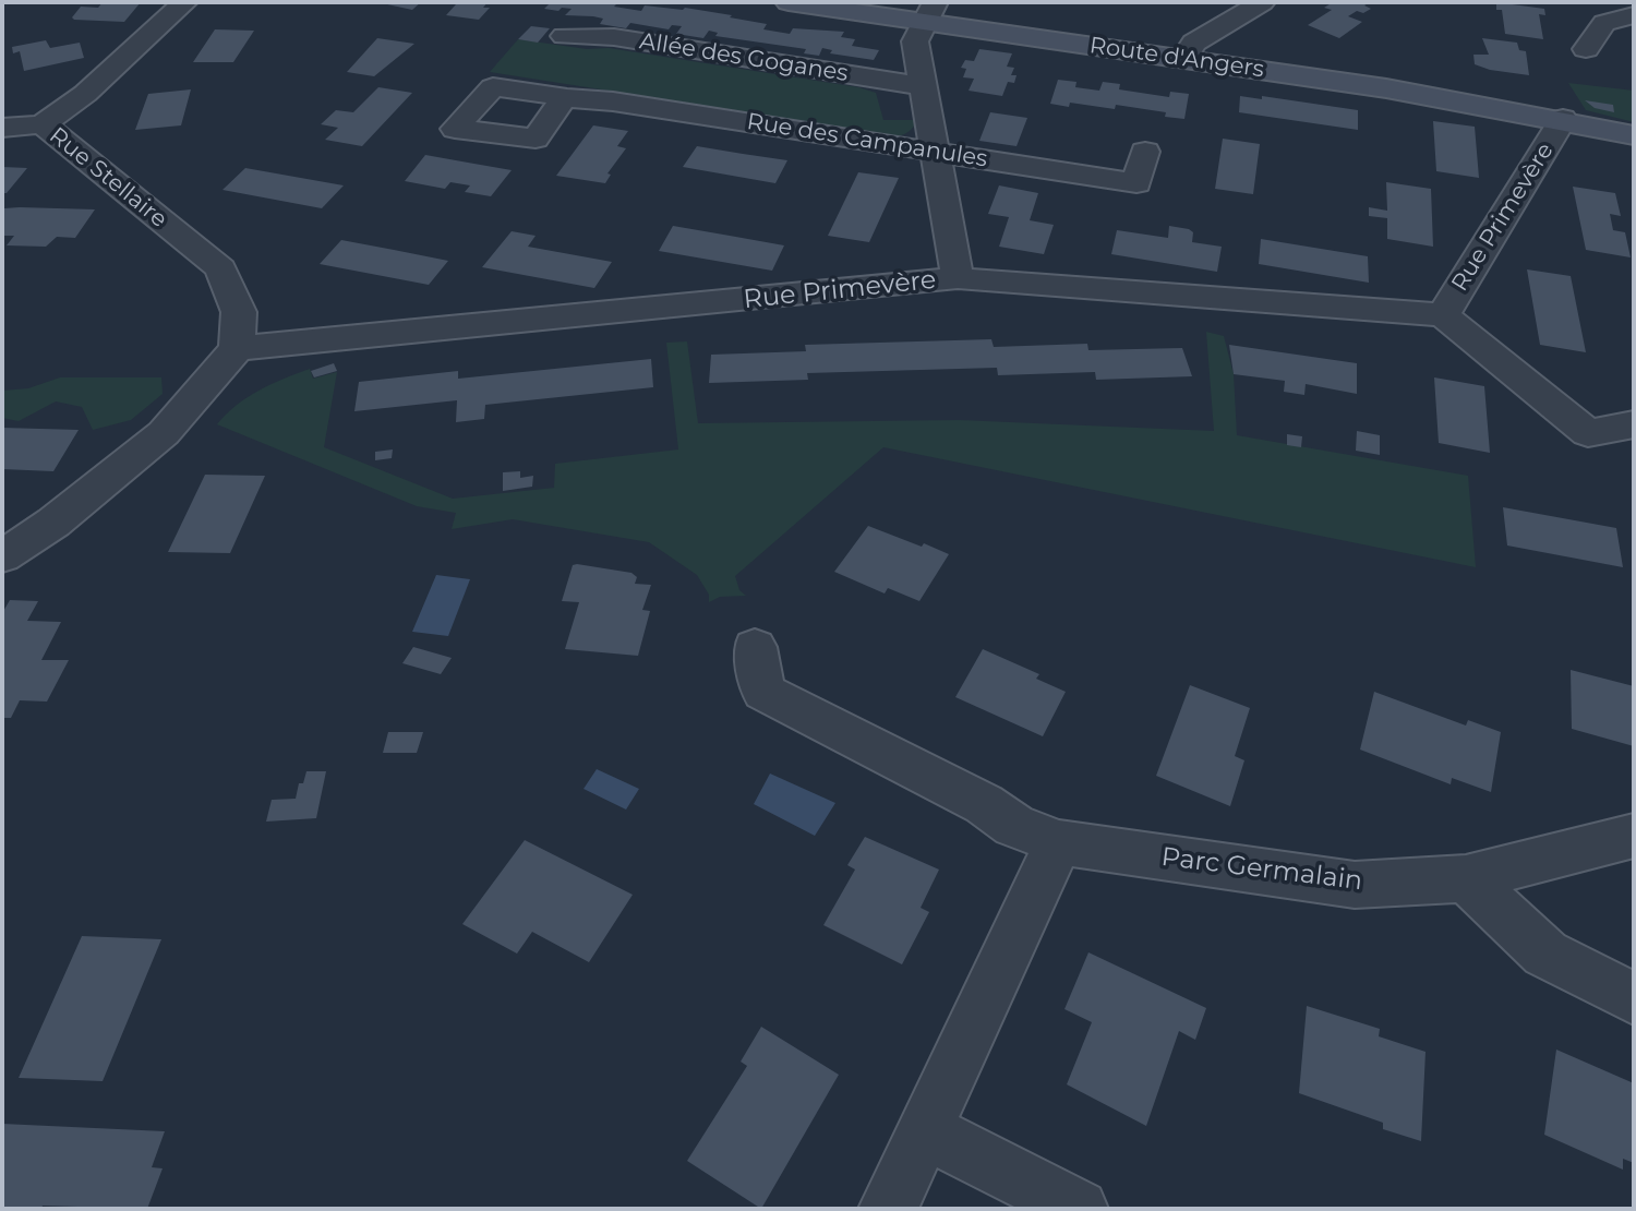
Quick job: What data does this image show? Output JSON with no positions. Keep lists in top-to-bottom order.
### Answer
{
  "streets": {
    "street": [
      "Allée des Goganes",
      "Route d'Angers",
      "Rue des Campanules",
      "Rue Stellaire",
      "Rue Primevère",
      "Parc Germalain"
    ]
  },
  "crossings": [
    ["Route d'Angers", "Rue Primevère"],
    ["Rue Stellaire", "Rue Primevère"]
  ]
}
